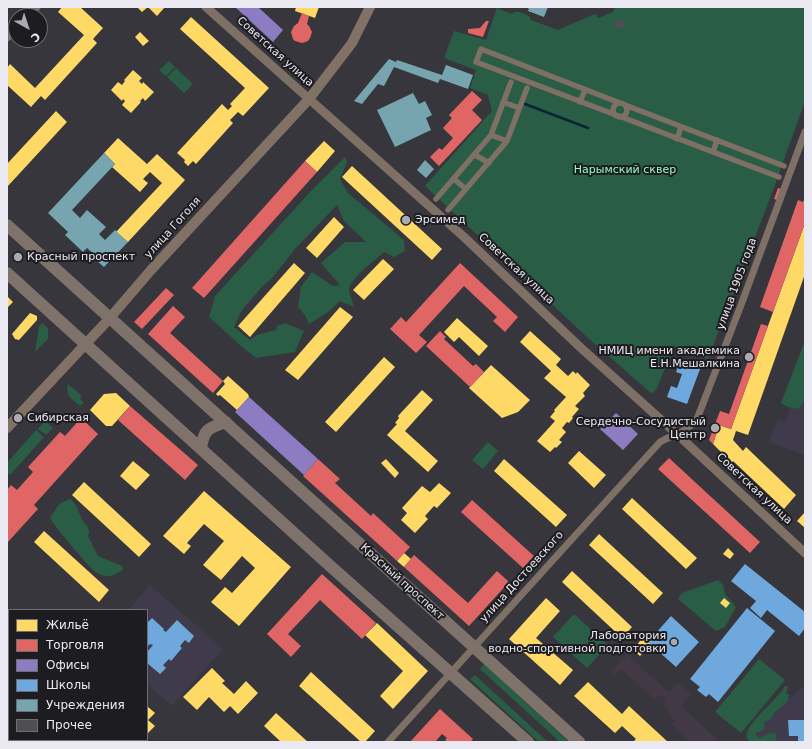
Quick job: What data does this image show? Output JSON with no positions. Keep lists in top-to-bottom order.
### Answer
{
  "streets": {
    "main road": ["улица Гоголя", "Красный проспект"],
    "street": ["Советская улица", "улица 1905 года", "улица Достоевского"]
  },
  "crossings": [
    ["Советская улица", "улица Гоголя"],
    ["Советская улица", "улица 1905 года"],
    ["Советская улица", "улица Достоевского"],
    ["улица Гоголя", "Красный проспект"],
    ["улица 1905 года", "улица Достоевского"],
    ["улица Достоевского", "Красный проспект"]
  ],
  "parks": ["Нарымский сквер"],
  "places": [
    "Эрсимед",
    "Красный проспект",
    "НМИЦ имени академика Е.Н.Мешалкина",
    "Сибирская",
    "Сердечно-Сосудистый Центр",
    "Лаборатория водно-спортивной подготовки"
  ],
  "legend": [
    "Жильё",
    "Торговля",
    "Офисы",
    "Школы",
    "Учреждения",
    "Прочее"
  ],
  "north": "bottom right"
}
